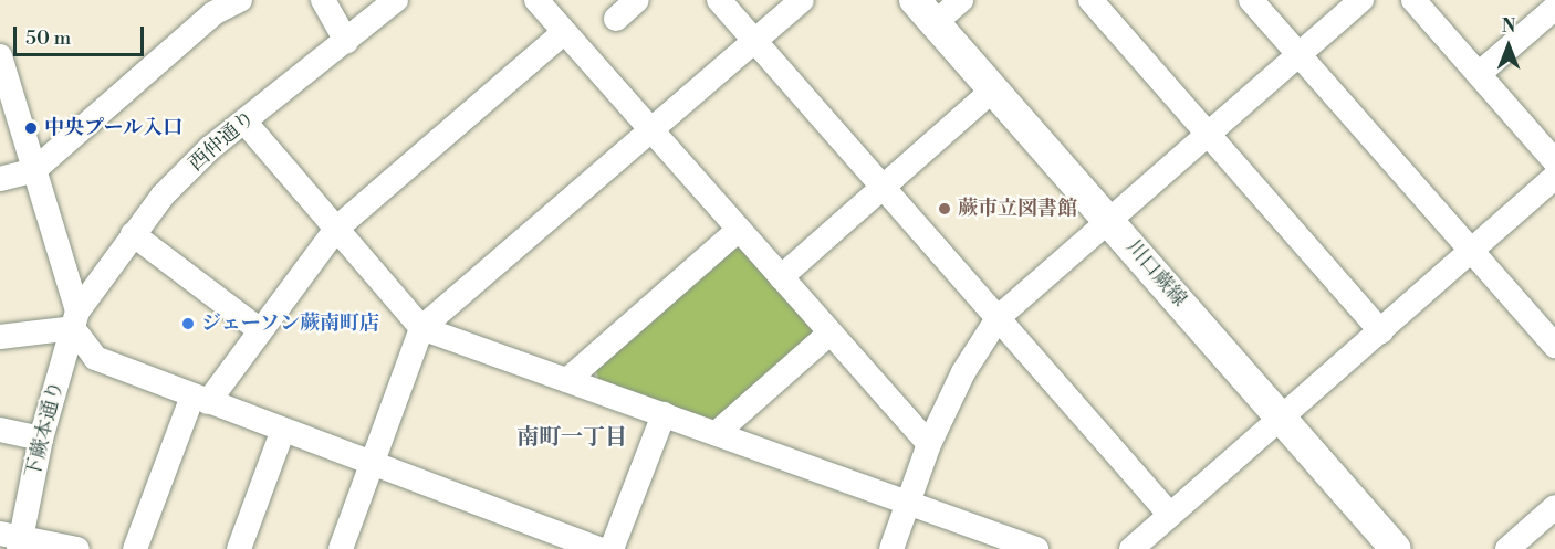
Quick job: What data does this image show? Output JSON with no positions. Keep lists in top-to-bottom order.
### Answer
{
  "streets": {
    "main road": ["川口蕨線"],
    "street": ["西仲通り", "下蕨本通り"]
  },
  "crossings": [
    ["西仲通り", "下蕨本通り"]
  ],
  "districts": ["南町一丁目"],
  "places": ["中央プール入口", "蕨市立図書館", "ジェーソン蕨南町店"],
  "scale_bar": "50 m",
  "north": "top"
}
